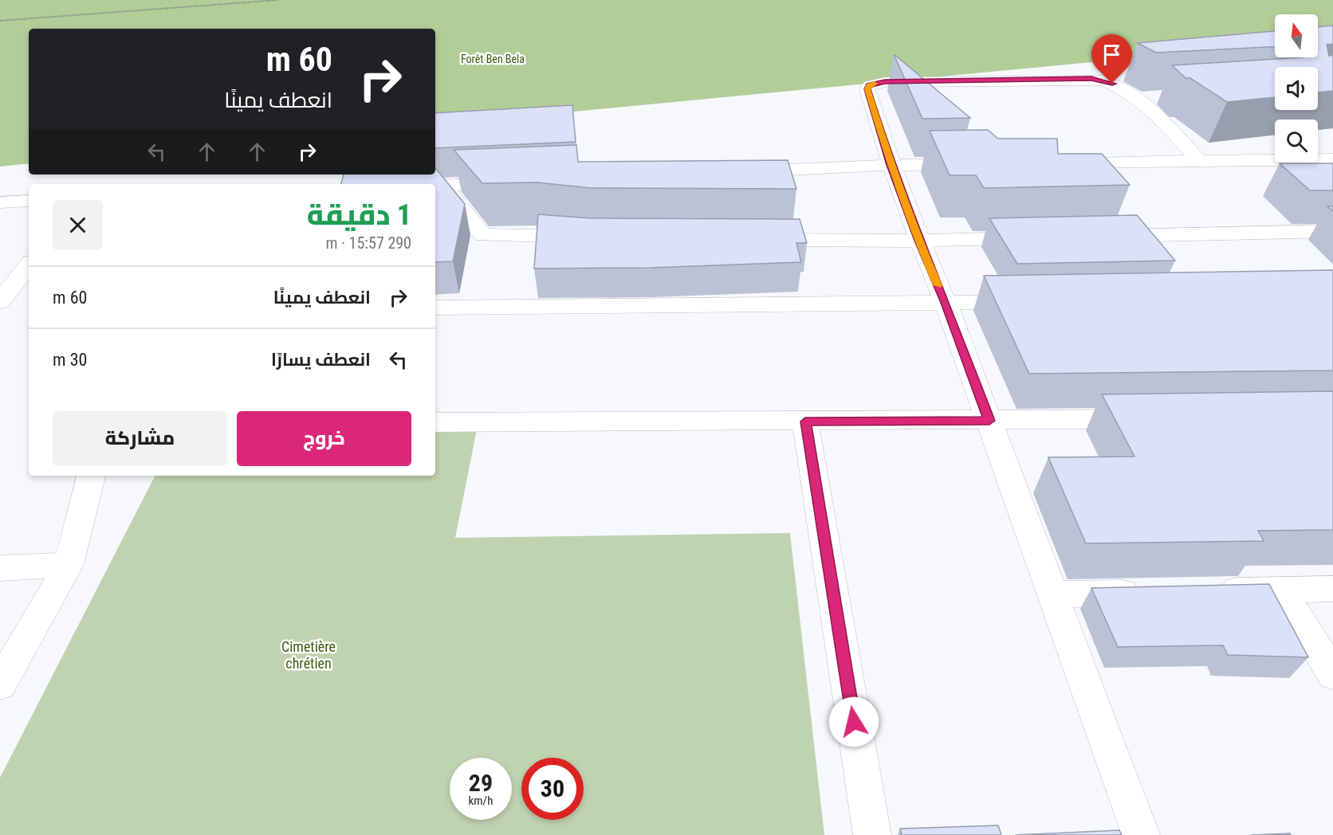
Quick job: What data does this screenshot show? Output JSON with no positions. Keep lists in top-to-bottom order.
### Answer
{
  "parks": ["Forêt Ben Bela", "Cimetière chrétien"],
  "north": "top",
  "page": {
    "turn": ["60 m", "انعطف يمينًا"],
    "heading": ["1 دقيقة", "290 m · 15:57"],
    "list": [
      {
        "name": "انعطف يمينًا",
        "value": "60 m"
      },
      {
        "name": "انعطف يسارًا",
        "value": "30 m"
      }
    ],
    "buttons": ["خروج", "مشاركة"],
    "speed": "29 km/h",
    "limit": "30"
  }
}
